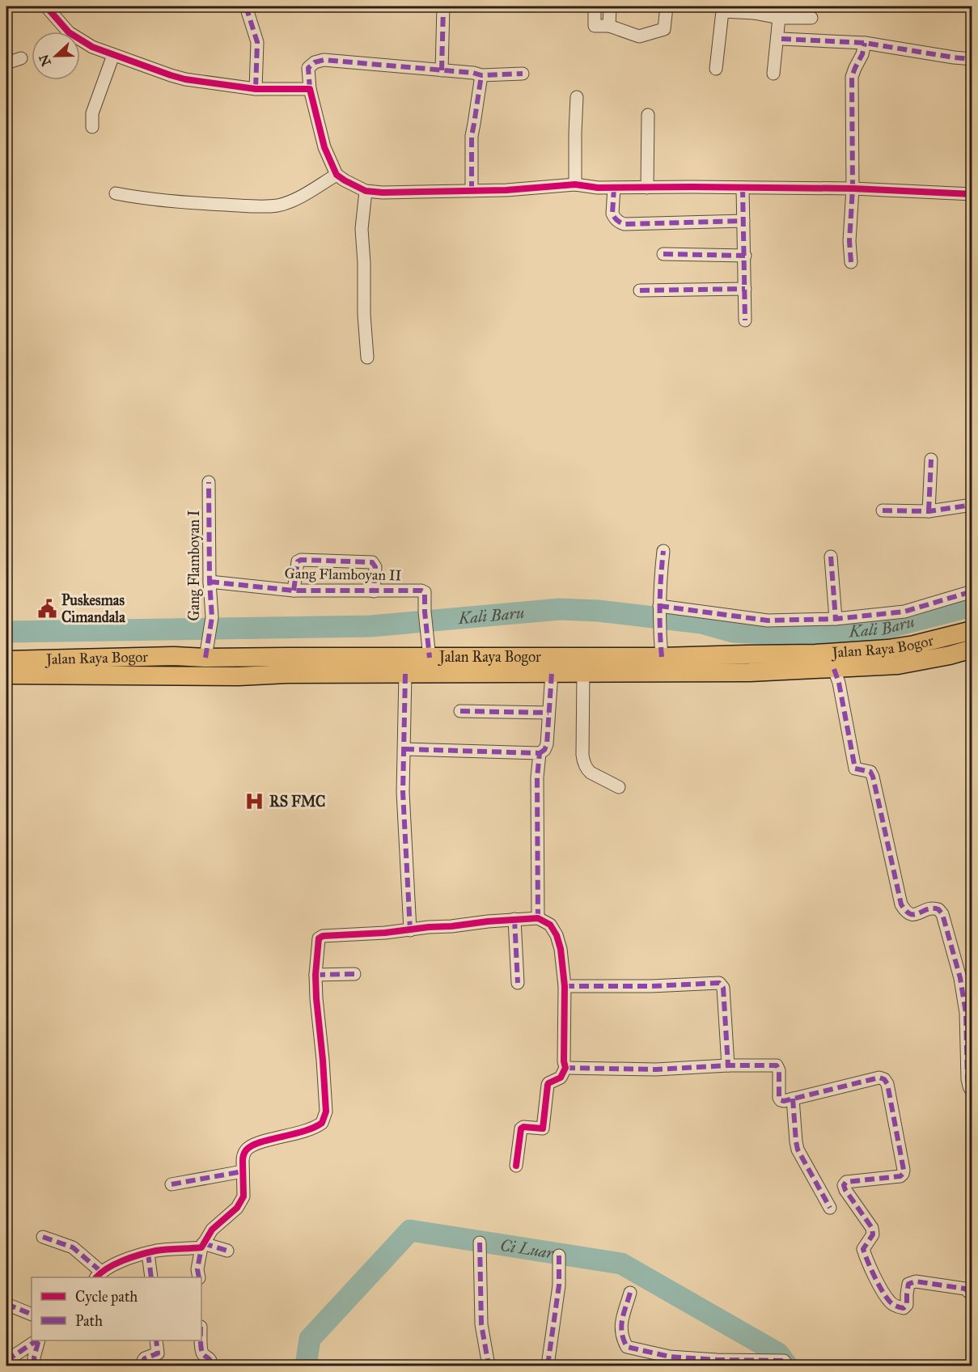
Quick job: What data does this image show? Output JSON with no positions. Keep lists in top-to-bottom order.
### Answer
{
  "streets": {
    "highway": ["Jalan Raya Bogor"],
    "street": ["Gang Flamboyan I", "Gang Flamboyan II"]
  },
  "crossings": [
    ["Gang Flamboyan I", "Gang Flamboyan II"],
    ["Gang Flamboyan I", "Jalan Raya Bogor"],
    ["Gang Flamboyan II", "Jalan Raya Bogor"]
  ],
  "water": ["Kali Baru", "Ci Luar"],
  "places": {
    "public building": ["Puskesmas Cimandala"],
    "hospital": ["RS FMC"]
  },
  "legend": ["Cycle path", "Path"],
  "north": "left"
}
